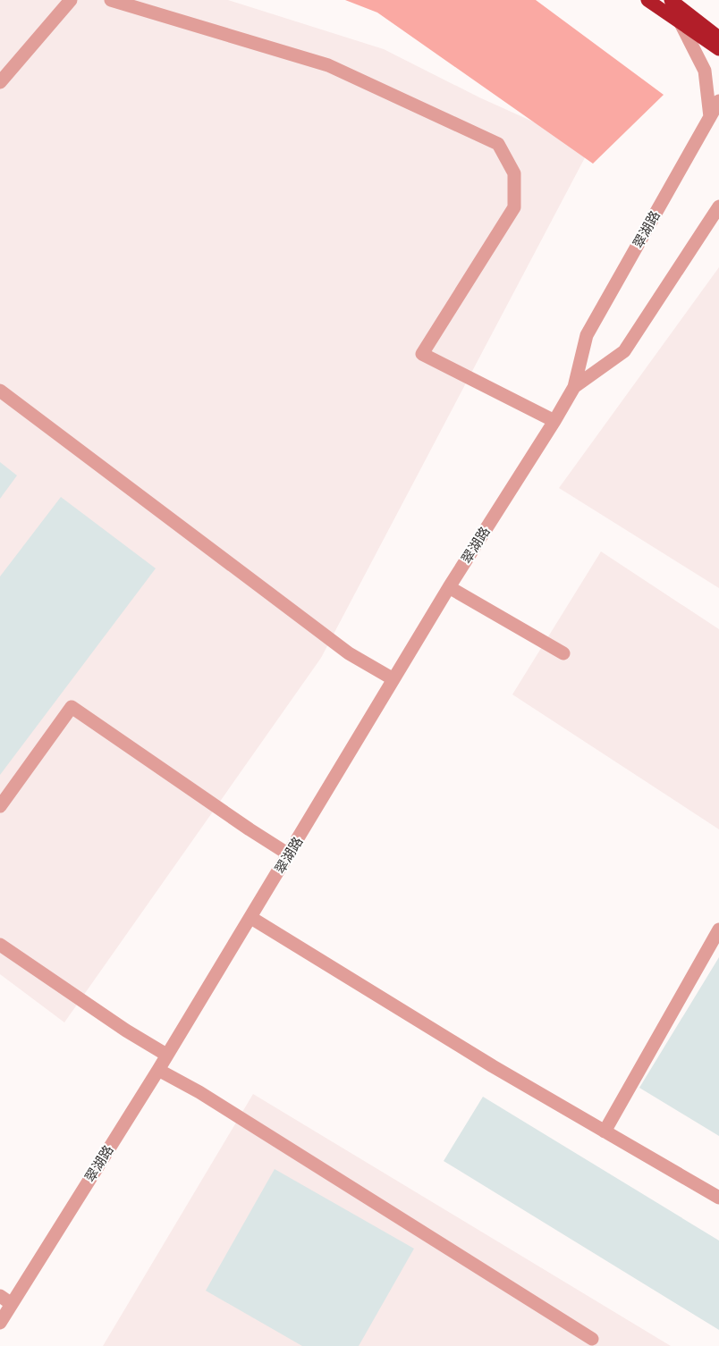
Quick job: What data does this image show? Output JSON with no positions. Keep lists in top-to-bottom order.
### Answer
{
  "streets": {
    "street": ["翠湖路"]
  }
}
